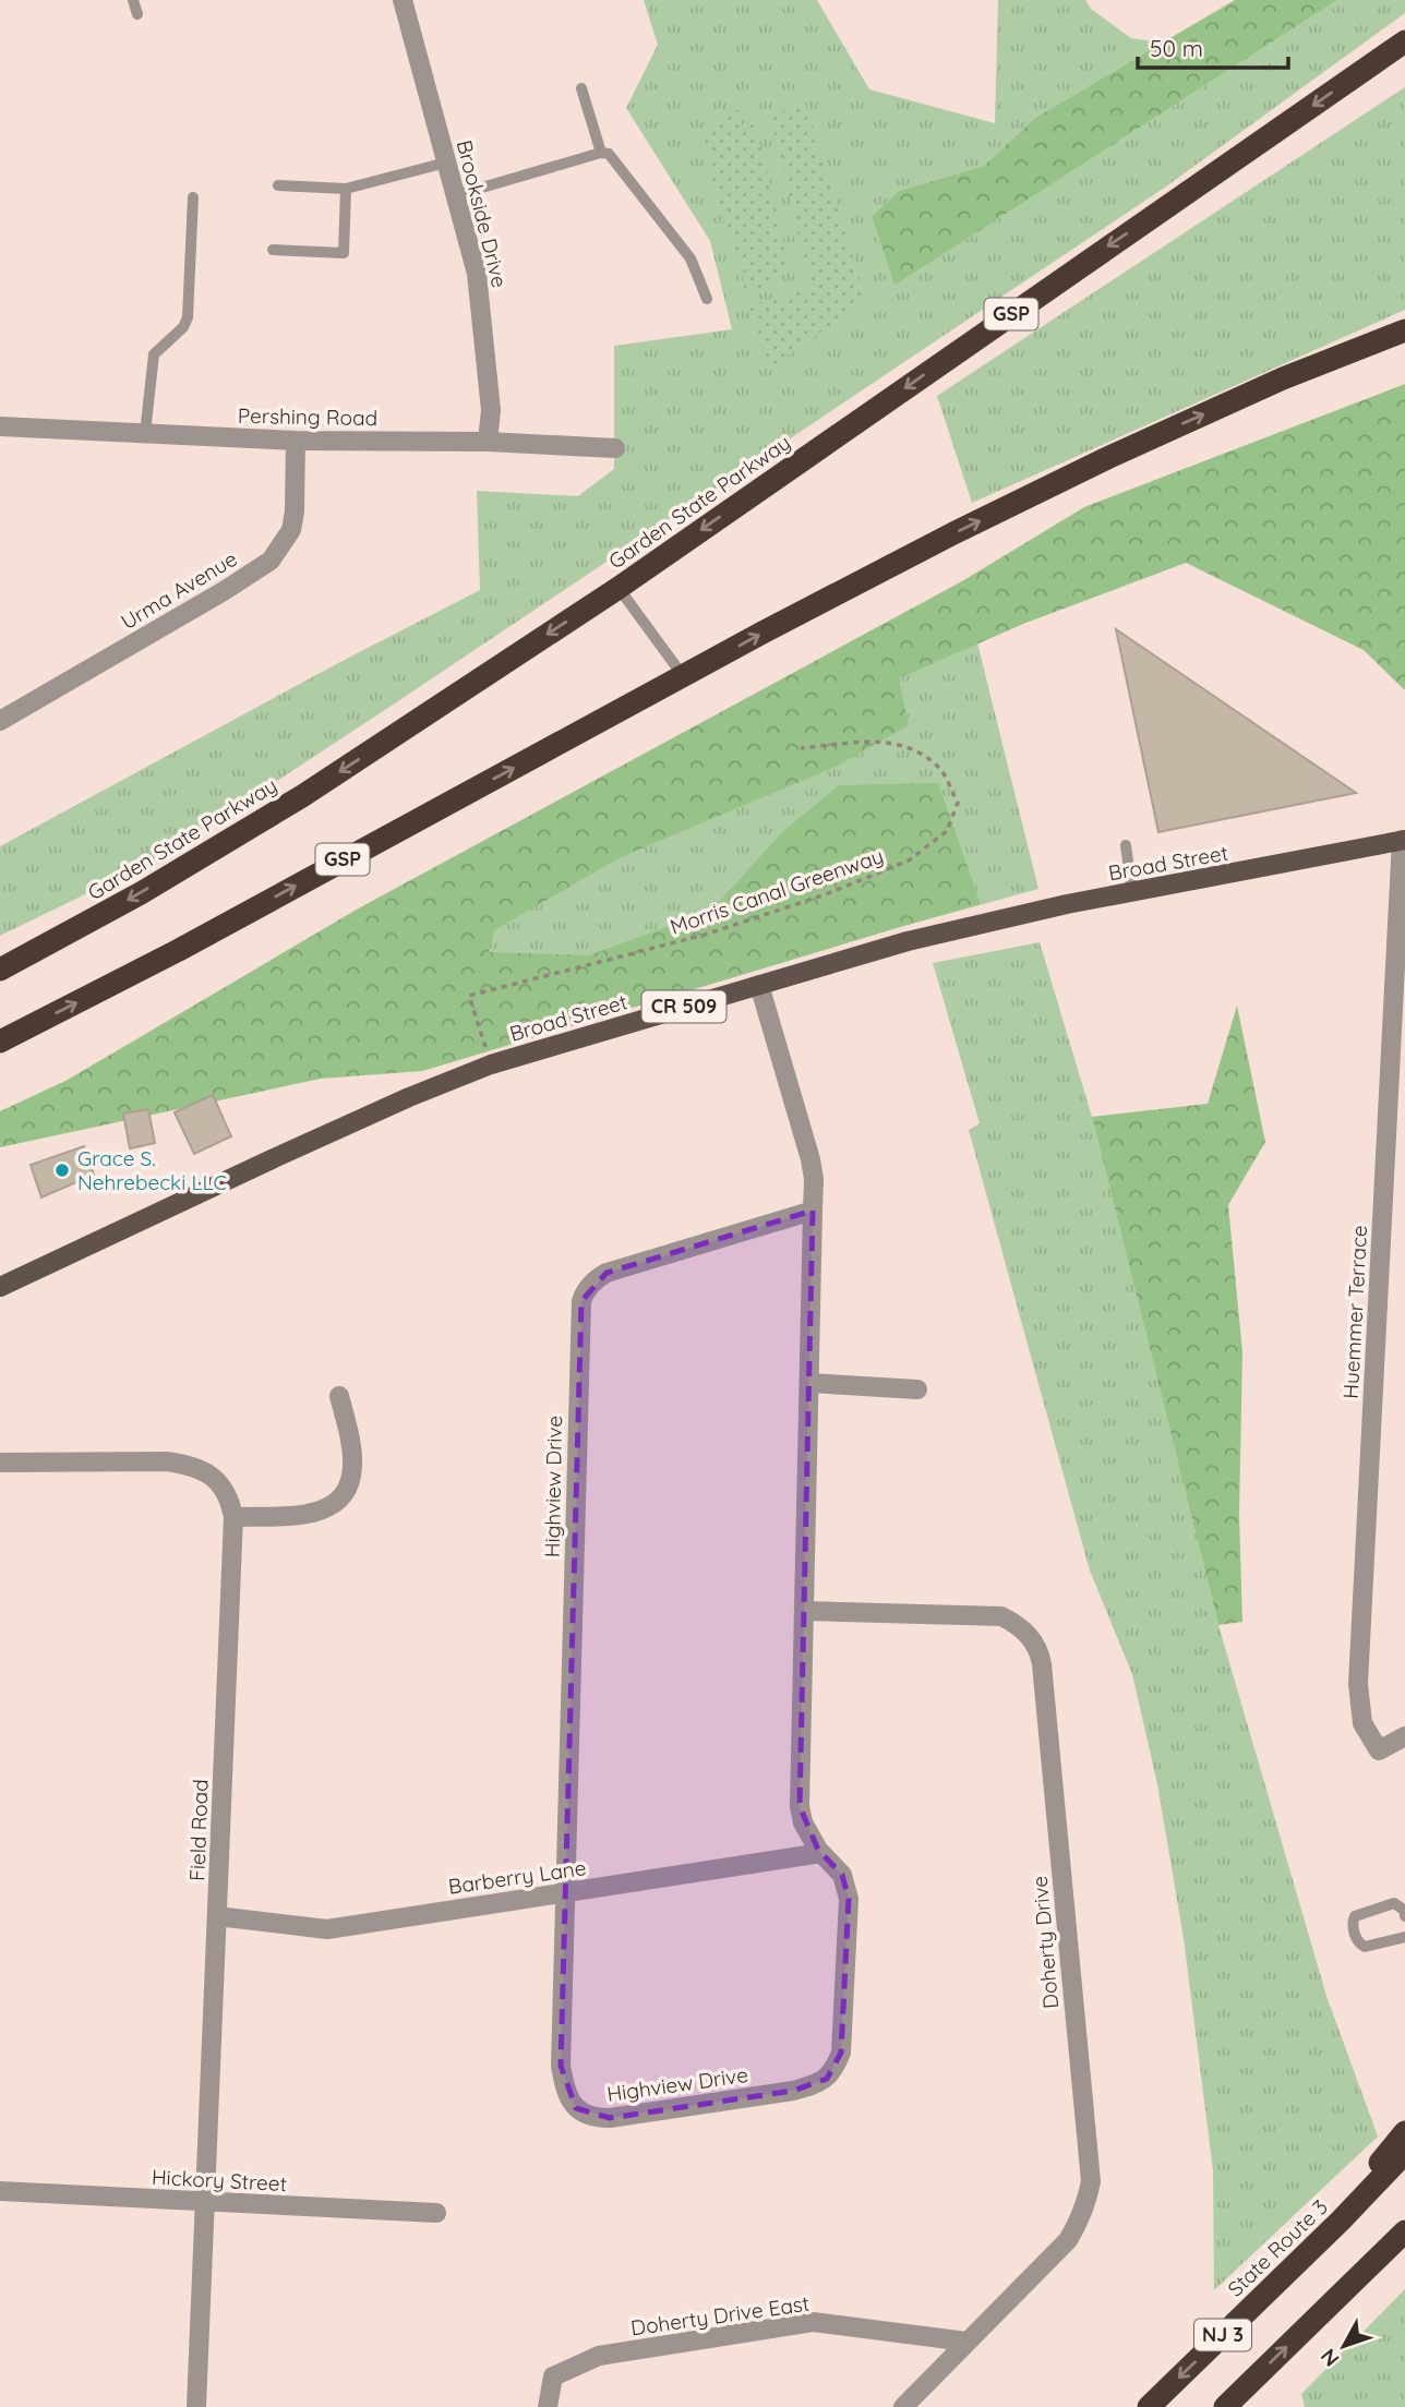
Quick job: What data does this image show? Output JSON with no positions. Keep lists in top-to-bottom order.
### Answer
{
  "streets": {
    "highway": [
      "GSP",
      "Garden State Parkway",
      "State Route 3",
      "NJ 3"
    ],
    "main road": ["Broad Street", "CR 509"],
    "street": [
      "Brookside Drive",
      "Pershing Road",
      "Urma Avenue",
      "Huemmer Terrace",
      "Highview Drive",
      "Field Road",
      "Barberry Lane",
      "Doherty Drive",
      "Hickory Street",
      "Doherty Drive East"
    ],
    "path": ["Morris Canal Greenway"]
  },
  "crossings": [
    ["Brookside Drive", "Pershing Road"],
    ["Pershing Road", "Urma Avenue"],
    ["Broad Street", "Morris Canal Greenway"],
    ["Broad Street", "Huemmer Terrace"],
    ["Broad Street", "Highview Drive"],
    ["Highview Drive", "Barberry Lane"],
    ["Highview Drive", "Doherty Drive"],
    ["Field Road", "Barberry Lane"],
    ["Field Road", "Hickory Street"],
    ["Doherty Drive", "Doherty Drive East"]
  ],
  "places": ["Grace S. Nehrebecki LLC"],
  "scale_bar": "50 m",
  "north": "bottom left"
}
